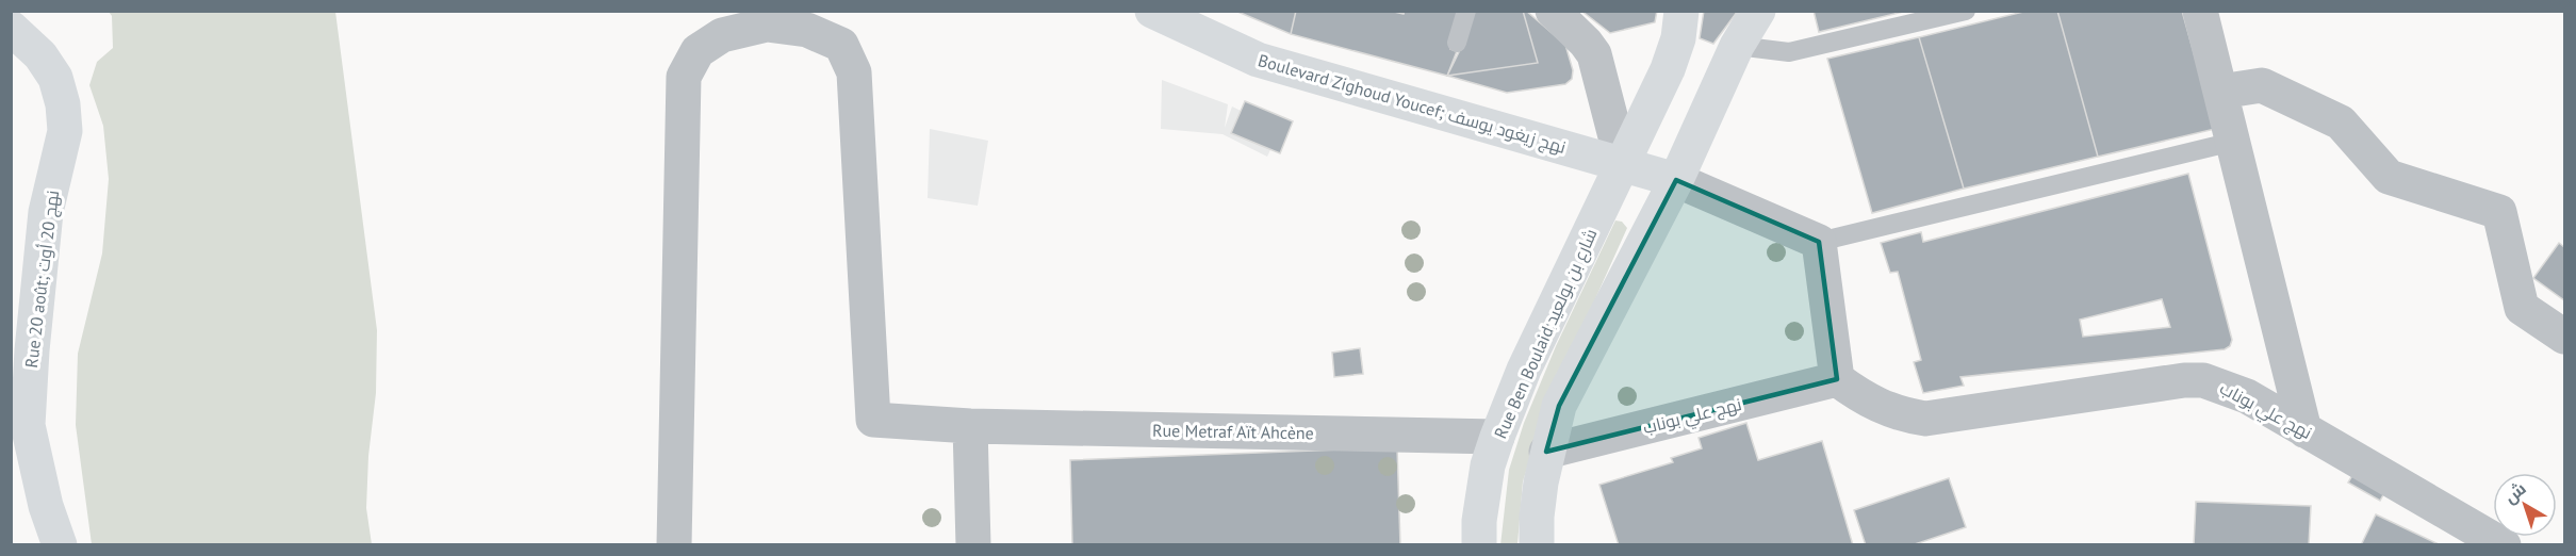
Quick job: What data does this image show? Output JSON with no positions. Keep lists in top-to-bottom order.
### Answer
{
  "streets": {
    "street": [
      "Boulevard Zighoud Youcef; نهج زيغود يوسف",
      "Rue 20 août; نهج 20 أوت",
      "Rue Ben Boulaid;شارع بن بولعيد",
      "نهج علي بوناب",
      "Rue Metraf Aït Ahcène"
    ]
  },
  "crossings": [
    ["Boulevard Zighoud Youcef; نهج زيغود يوسف", "Rue Ben Boulaid;شارع بن بولعيد"],
    ["Rue Ben Boulaid;شارع بن بولعيد", "Rue Metraf Aït Ahcène"]
  ],
  "north": "top left"
}
